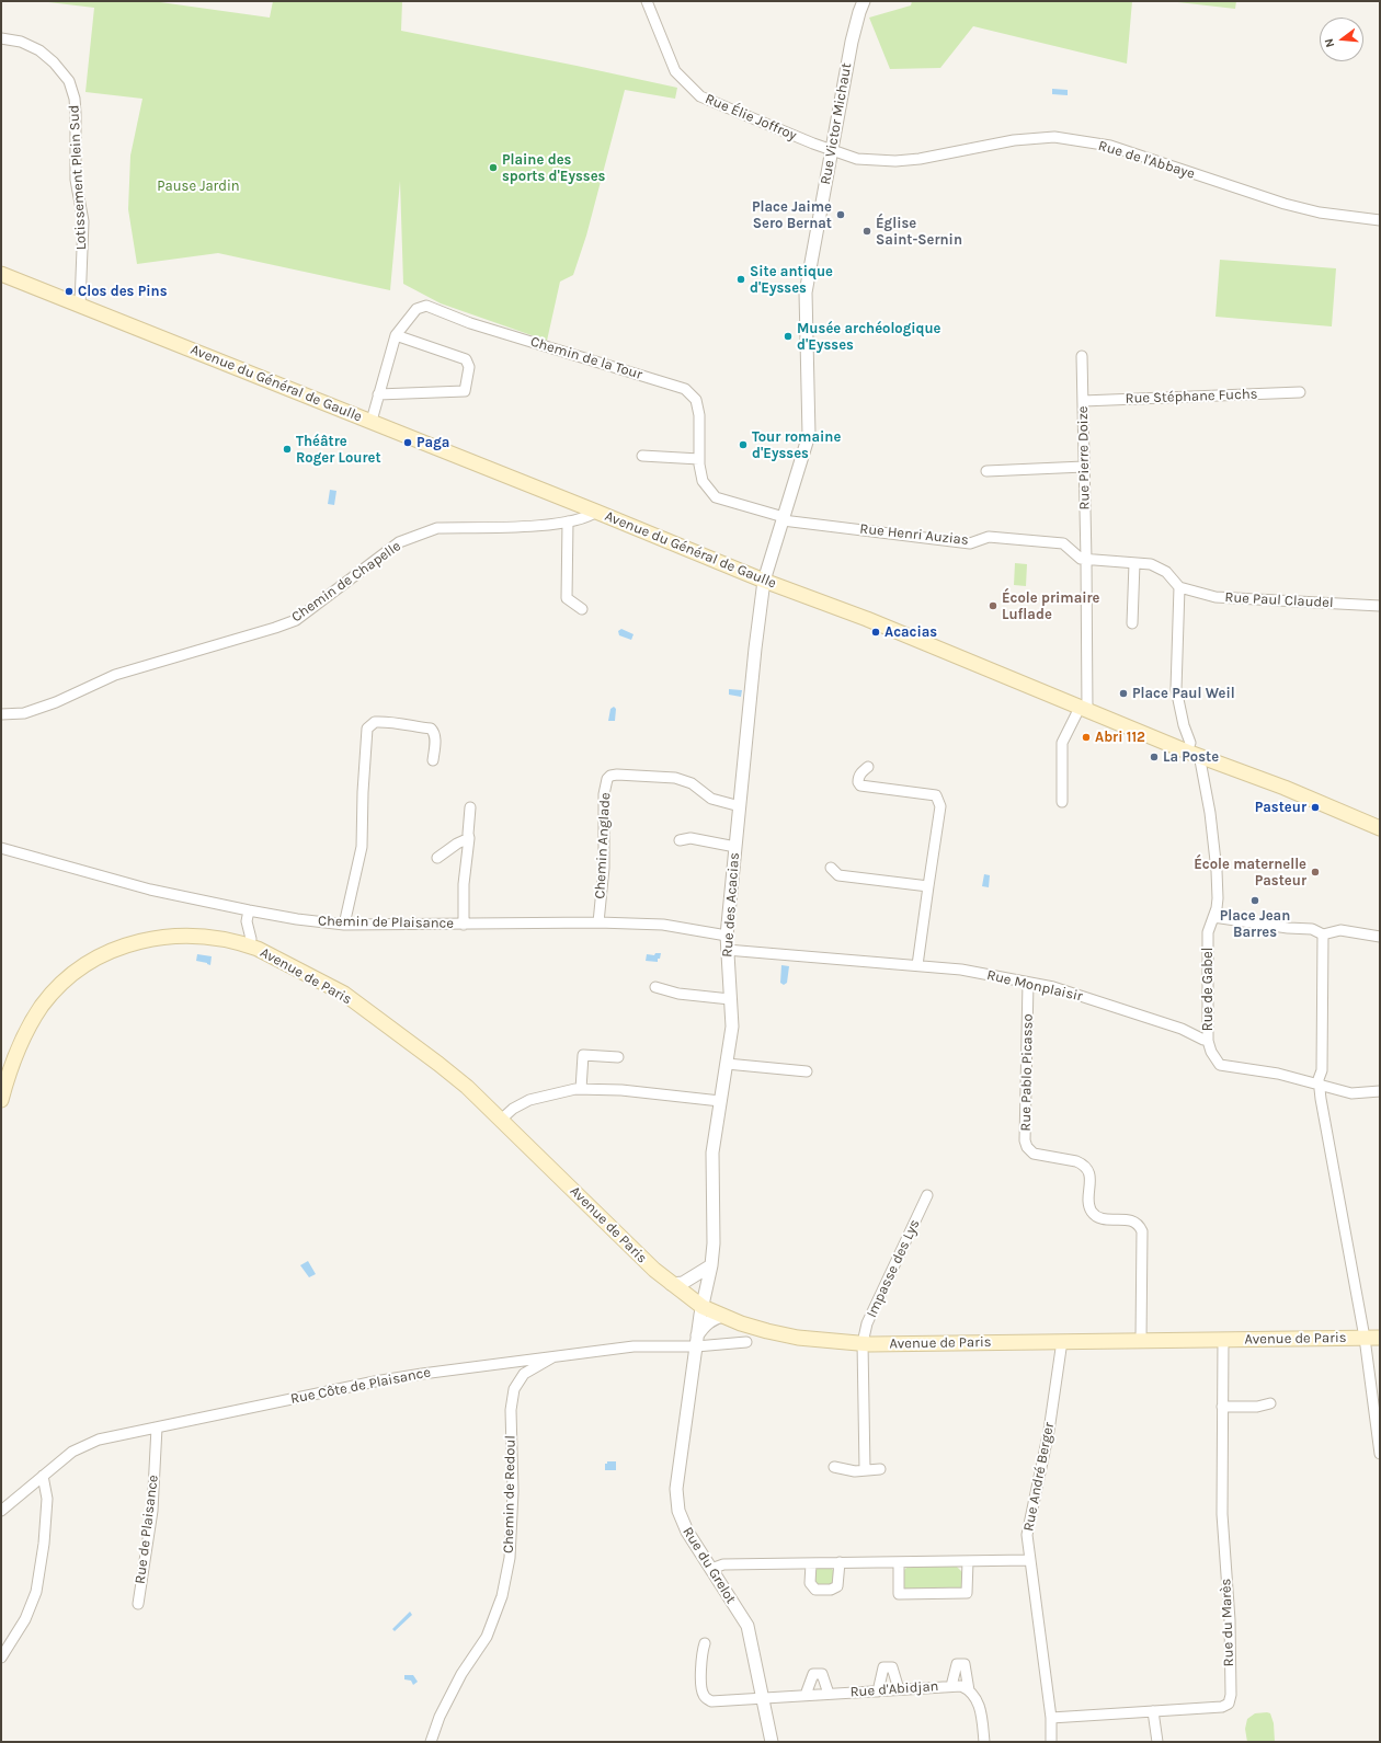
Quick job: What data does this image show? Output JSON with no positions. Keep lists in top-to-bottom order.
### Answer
{
  "streets": {
    "main road": ["Avenue du Général de Gaulle", "Avenue de Paris"],
    "street": [
      "Rue Élie Joffroy",
      "Rue Victor Michaut",
      "Rue de l'Abbaye",
      "Lotissement Plein Sud",
      "Chemin de la Tour",
      "Rue Stéphane Fuchs",
      "Rue Pierre Doize",
      "Rue Henri Auzias",
      "Chemin de Chapelle",
      "Rue Paul Claudel",
      "Chemin Anglade",
      "Rue des Acacias",
      "Chemin de Plaisance",
      "Rue Monplaisir",
      "Rue de Gabel",
      "Rue Pablo Picasso",
      "Impasse des Lys",
      "Rue Côte de Plaisance",
      "Rue André Berger",
      "Chemin de Redoul",
      "Rue de Plaisance",
      "Rue du Grelot",
      "Rue du Marès",
      "Rue d'Abidjan"
    ]
  },
  "crossings": [
    ["Rue Élie Joffroy", "Rue Victor Michaut"],
    ["Rue Élie Joffroy", "Rue de l'Abbaye"],
    ["Rue Victor Michaut", "Rue de l'Abbaye"],
    ["Rue Victor Michaut", "Chemin de la Tour"],
    ["Rue Victor Michaut", "Avenue du Général de Gaulle"],
    ["Rue Victor Michaut", "Rue Henri Auzias"],
    ["Rue Victor Michaut", "Rue des Acacias"],
    ["Lotissement Plein Sud", "Avenue du Général de Gaulle"],
    ["Chemin de la Tour", "Rue Henri Auzias"],
    ["Avenue du Général de Gaulle", "Rue Pierre Doize"],
    ["Avenue du Général de Gaulle", "Chemin de Chapelle"],
    ["Avenue du Général de Gaulle", "Rue des Acacias"],
    ["Avenue du Général de Gaulle", "Rue de Gabel"],
    ["Rue Stéphane Fuchs", "Rue Pierre Doize"],
    ["Rue Pierre Doize", "Rue Henri Auzias"],
    ["Rue Henri Auzias", "Rue Paul Claudel"],
    ["Chemin Anglade", "Rue des Acacias"],
    ["Chemin Anglade", "Chemin de Plaisance"],
    ["Rue des Acacias", "Chemin de Plaisance"],
    ["Rue des Acacias", "Avenue de Paris"],
    ["Rue des Acacias", "Rue Monplaisir"],
    ["Rue des Acacias", "Rue du Grelot"],
    ["Avenue de Paris", "Rue Pablo Picasso"],
    ["Avenue de Paris", "Impasse des Lys"],
    ["Avenue de Paris", "Rue André Berger"],
    ["Avenue de Paris", "Rue du Grelot"],
    ["Avenue de Paris", "Rue du Marès"],
    ["Rue Monplaisir", "Rue de Gabel"],
    ["Rue Monplaisir", "Rue Pablo Picasso"],
    ["Rue Côte de Plaisance", "Chemin de Redoul"],
    ["Rue Côte de Plaisance", "Rue de Plaisance"],
    ["Rue Côte de Plaisance", "Rue du Grelot"],
    ["Rue André Berger", "Rue du Marès"],
    ["Rue du Grelot", "Rue d'Abidjan"]
  ],
  "parks": ["Pause Jardin"],
  "places": [
    "Plaine des sports d'Eysses",
    "Place Jaime Sero Bernat",
    "Église Saint-Sernin",
    "Site antique d'Eysses",
    "Clos des Pins",
    "Musée archéologique d'Eysses",
    "Paga",
    "Tour romaine d'Eysses",
    "Théâtre Roger Louret",
    "École primaire Luflade",
    "Acacias",
    "Place Paul Weil",
    "Abri 112",
    "La Poste",
    "Pasteur",
    "École maternelle Pasteur",
    "Place Jean Barres"
  ],
  "north": "left"
}
